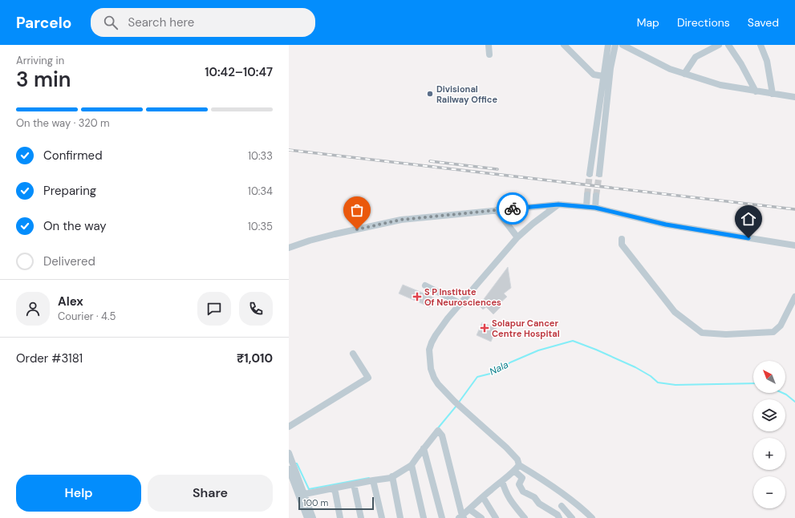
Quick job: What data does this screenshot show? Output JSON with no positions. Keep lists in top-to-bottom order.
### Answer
{
  "water": ["Nala"],
  "places": {
    "other": ["Divisional Railway Office"],
    "health": ["S P Institute Of Neurosciences", "Solapur Cancer Centre Hospital"]
  },
  "scale_bar": "100 m",
  "north": "top left",
  "page": {
    "header": "Parcelo",
    "search": "Search here",
    "nav": ["Map", "Directions", "Saved"],
    "heading": ["3 min", "Arriving in", "10:42–10:47"],
    "panel": [
      "Alex",
      "Courier · 4.5",
      "Order #3181",
      "₹1,010"
    ],
    "bar": "On the way · 320 m",
    "list": [
      ["Confirmed", "10:33"],
      ["Preparing", "10:34"],
      ["On the way", "10:35"],
      "Delivered"
    ],
    "map_buttons": ["+", "−"],
    "buttons": ["Help", "Share"],
    "scale": "100 m"
  }
}
